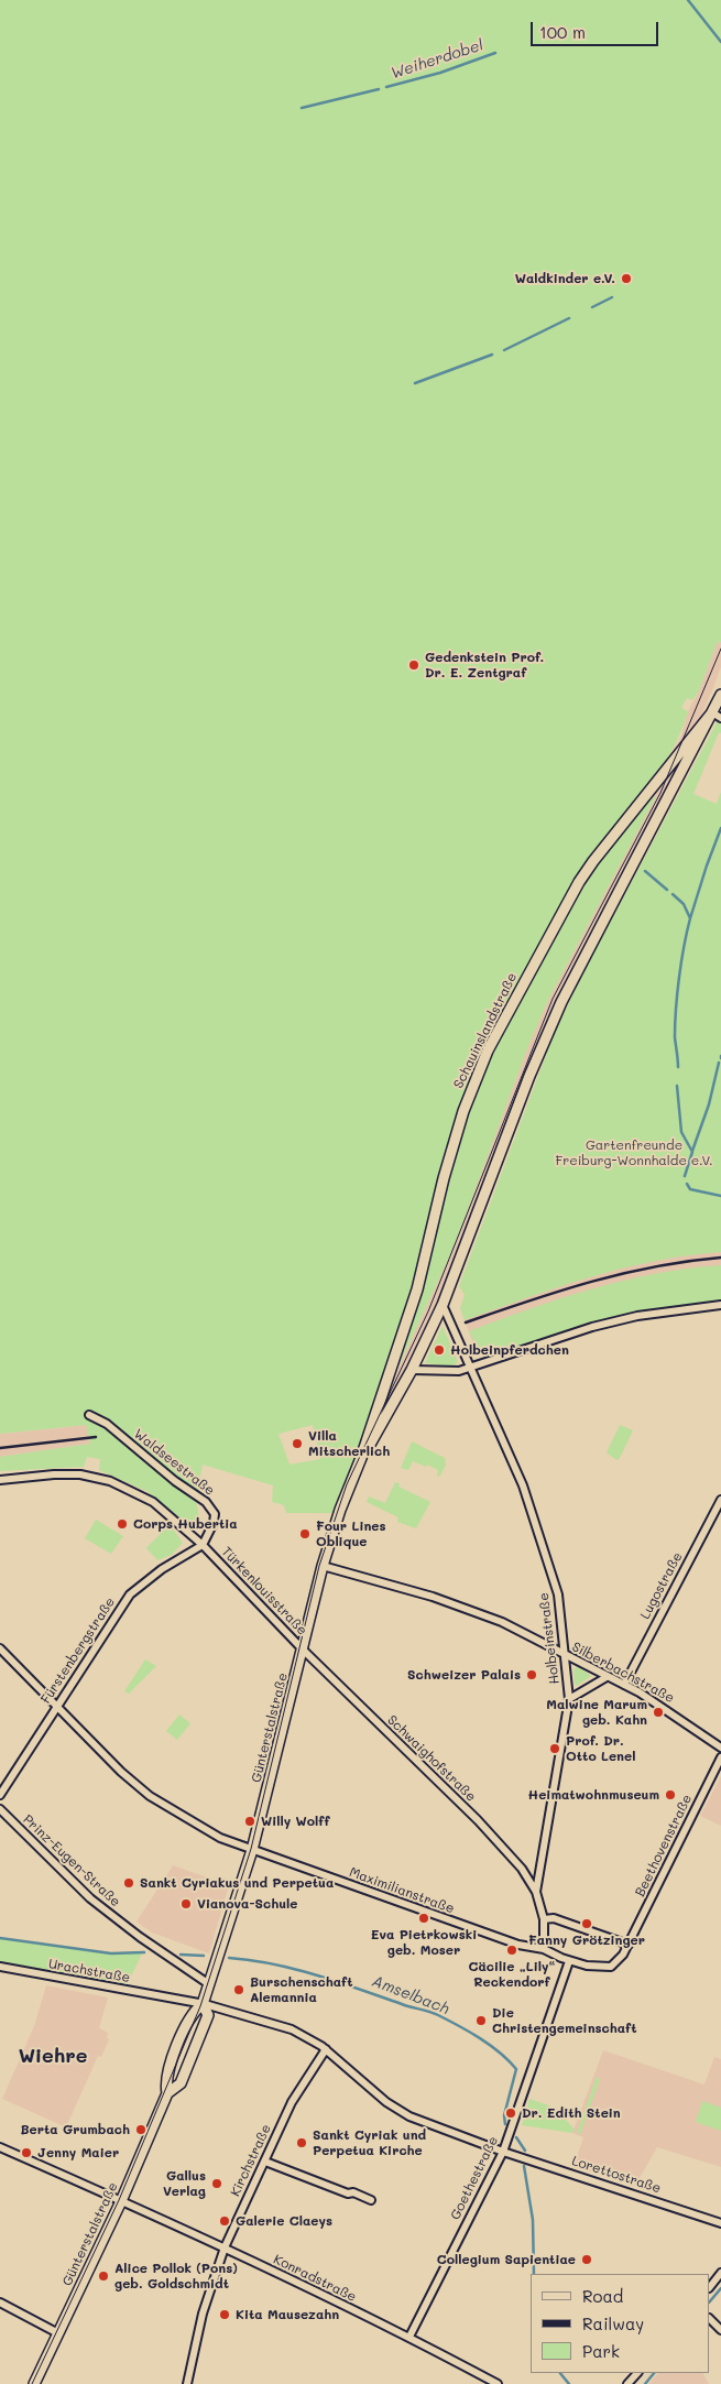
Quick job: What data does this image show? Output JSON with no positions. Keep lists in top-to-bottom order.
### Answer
{
  "streets": {
    "main road": ["Schauinslandstraße", "Günterstalstraße"],
    "street": [
      "Waldseestraße",
      "Lugostraße",
      "Türkenlouisstraße",
      "Holbeinstraße",
      "Fürstenbergstraße",
      "Silberbachstraße",
      "Schwaighofstraße",
      "Beethovenstraße",
      "Prinz-Eugen-Straße",
      "Maximilianstraße",
      "Urachstraße",
      "Kirchstraße",
      "Lorettostraße",
      "Goethestraße",
      "Konradstraße"
    ]
  },
  "crossings": [
    ["Schauinslandstraße", "Holbeinstraße"],
    ["Schauinslandstraße", "Günterstalstraße"],
    ["Waldseestraße", "Türkenlouisstraße"],
    ["Waldseestraße", "Fürstenbergstraße"],
    ["Lugostraße", "Silberbachstraße"],
    ["Türkenlouisstraße", "Fürstenbergstraße"],
    ["Türkenlouisstraße", "Günterstalstraße"],
    ["Türkenlouisstraße", "Schwaighofstraße"],
    ["Holbeinstraße", "Silberbachstraße"],
    ["Holbeinstraße", "Günterstalstraße"],
    ["Holbeinstraße", "Schwaighofstraße"],
    ["Holbeinstraße", "Maximilianstraße"],
    ["Fürstenbergstraße", "Maximilianstraße"],
    ["Silberbachstraße", "Günterstalstraße"],
    ["Günterstalstraße", "Schwaighofstraße"],
    ["Günterstalstraße", "Prinz-Eugen-Straße"],
    ["Günterstalstraße", "Maximilianstraße"],
    ["Günterstalstraße", "Urachstraße"],
    ["Günterstalstraße", "Konradstraße"],
    ["Beethovenstraße", "Maximilianstraße"],
    ["Beethovenstraße", "Goethestraße"],
    ["Maximilianstraße", "Goethestraße"],
    ["Urachstraße", "Kirchstraße"],
    ["Urachstraße", "Lorettostraße"],
    ["Kirchstraße", "Lorettostraße"],
    ["Kirchstraße", "Konradstraße"],
    ["Lorettostraße", "Goethestraße"],
    ["Goethestraße", "Konradstraße"]
  ],
  "districts": ["Wiehre"],
  "water": ["Weiherdobel", "Amselbach"],
  "parks": ["Gartenfreunde Freiburg-Wonnhalde e.V."],
  "places": [
    "Waldkinder e.V.",
    "Gedenkstein Prof. Dr. E. Zentgraf",
    "Holbeinpferdchen",
    "Villa Mitscherlich",
    "Corps Hubertia",
    "Four Lines Oblique",
    "Schweizer Palais",
    "Malwine Marum geb. Kahn",
    "Prof. Dr. Otto Lenel",
    "Heimatwohnmuseum",
    "Willy Wolff",
    "Sankt Cyriakus und Perpetua",
    "Vianova-Schule",
    "Eva Pietrkowski geb. Moser",
    "Fanny Grötzinger",
    "Cäcilie „Lily“ Reckendorf",
    "Burschenschaft Alemannia",
    "Die Christengemeinschaft",
    "Dr. Edith Stein",
    "Berta Grumbach",
    "Sankt Cyriak und Perpetua Kirche",
    "Jenny Maier",
    "Gallus Verlag",
    "Galerie Claeys",
    "Collegium Sapientiae",
    "Alice Pollok (Pons) geb. Goldschmidt",
    "Kita Mausezahn"
  ],
  "legend": ["Road", "Railway", "Park"],
  "scale_bar": "100 m"
}
